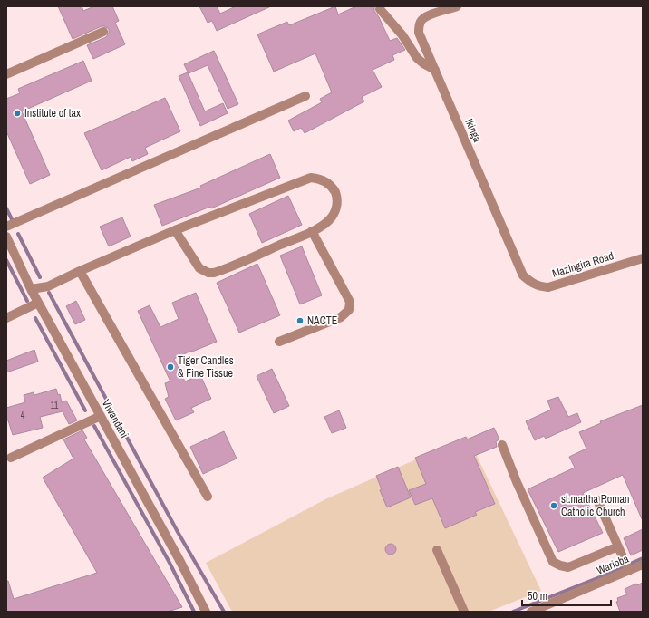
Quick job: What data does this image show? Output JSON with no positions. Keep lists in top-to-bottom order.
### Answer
{
  "streets": {
    "street": [
      "Ikinga",
      "Mazingira Road",
      "Viwandani",
      "Warioba"
    ]
  },
  "crossings": [
    ["Ikinga", "Mazingira Road"]
  ],
  "places": [
    "Institute of tax",
    "NACTE",
    "Tiger Candles & Fine Tissue",
    "st.martha Roman Catholic Church"
  ],
  "house_numbers": ["11", "4"],
  "scale_bar": "50 m"
}
